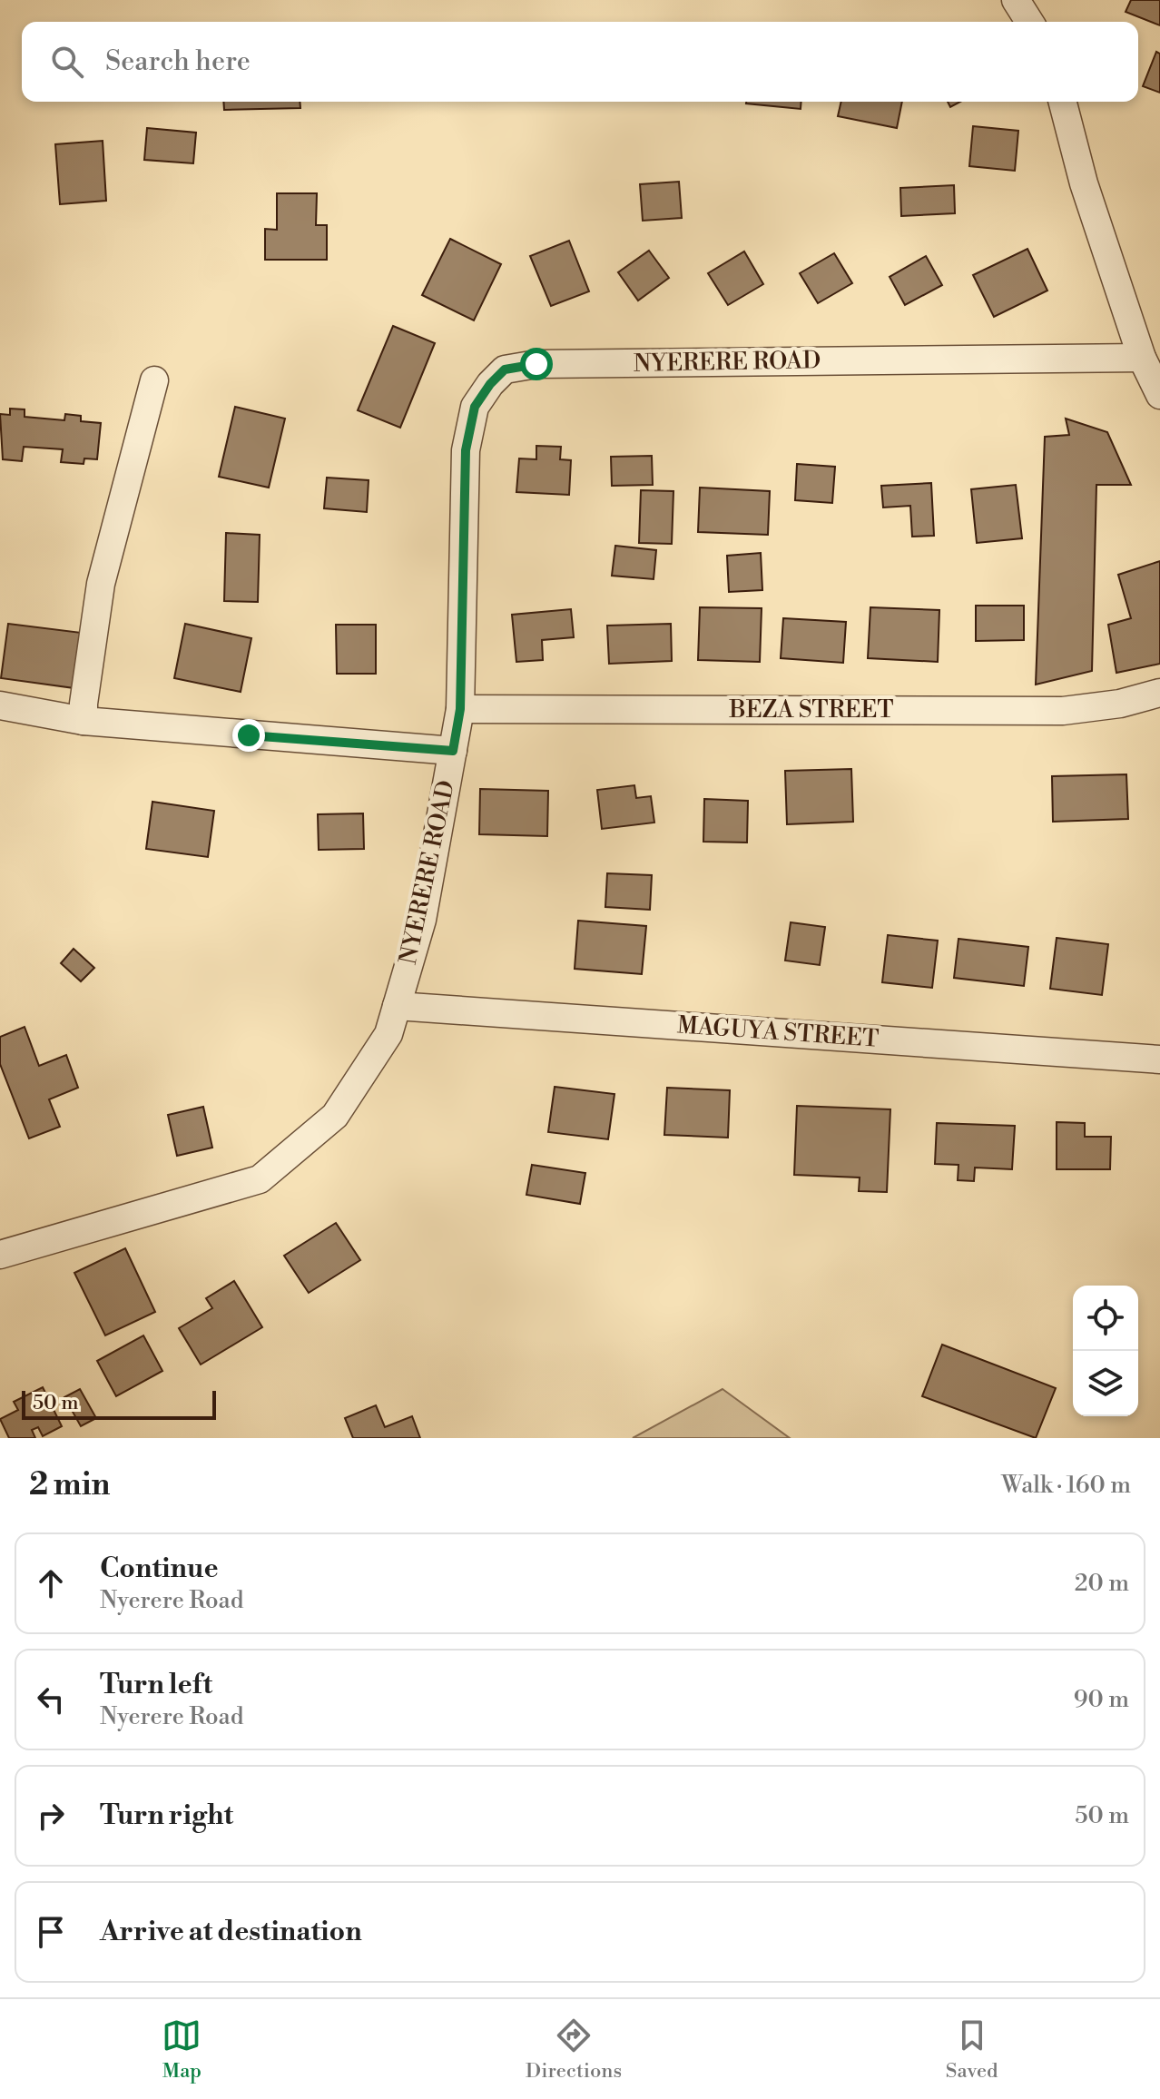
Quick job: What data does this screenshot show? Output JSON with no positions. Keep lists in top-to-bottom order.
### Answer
{
  "streets": {
    "street": ["NYERERE ROAD", "BEZA STREET", "MAGUYA STREET"]
  },
  "crossings": [
    ["NYERERE ROAD", "BEZA STREET"],
    ["NYERERE ROAD", "MAGUYA STREET"]
  ],
  "scale_bar": "50 m",
  "page": {
    "search": "Search here",
    "scale": "50 m",
    "heading": ["2 min", "Walk · 160 m"],
    "list": [
      ["Continue", "Nyerere Road", "20 m"],
      ["Turn left", "Nyerere Road", "90 m"],
      ["Turn right", "50 m"],
      "Arrive at destination"
    ],
    "nav": ["Map", "Directions", "Saved"]
  }
}
